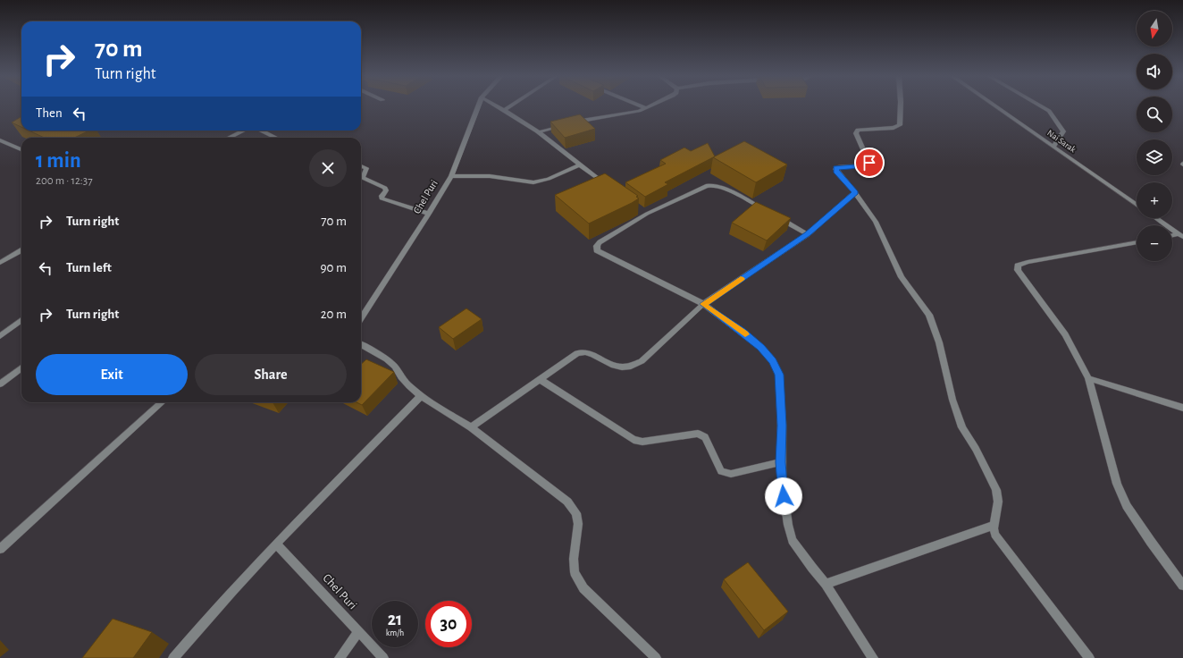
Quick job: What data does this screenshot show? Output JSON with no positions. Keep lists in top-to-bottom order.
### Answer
{
  "streets": {
    "street": ["Nai Sarak", "Chel Puri"]
  },
  "north": "bottom",
  "page": {
    "map_buttons": ["+", "−"],
    "turn": ["70 m", "Turn right"],
    "then": "Then",
    "heading": ["1 min", "200 m · 12:37"],
    "list": [
      {
        "name": "Turn right",
        "value": "70 m"
      },
      {
        "name": "Turn left",
        "value": "90 m"
      },
      {
        "name": "Turn right",
        "value": "20 m"
      }
    ],
    "buttons": ["Exit", "Share"],
    "speed": "21 km/h",
    "limit": "30"
  }
}
